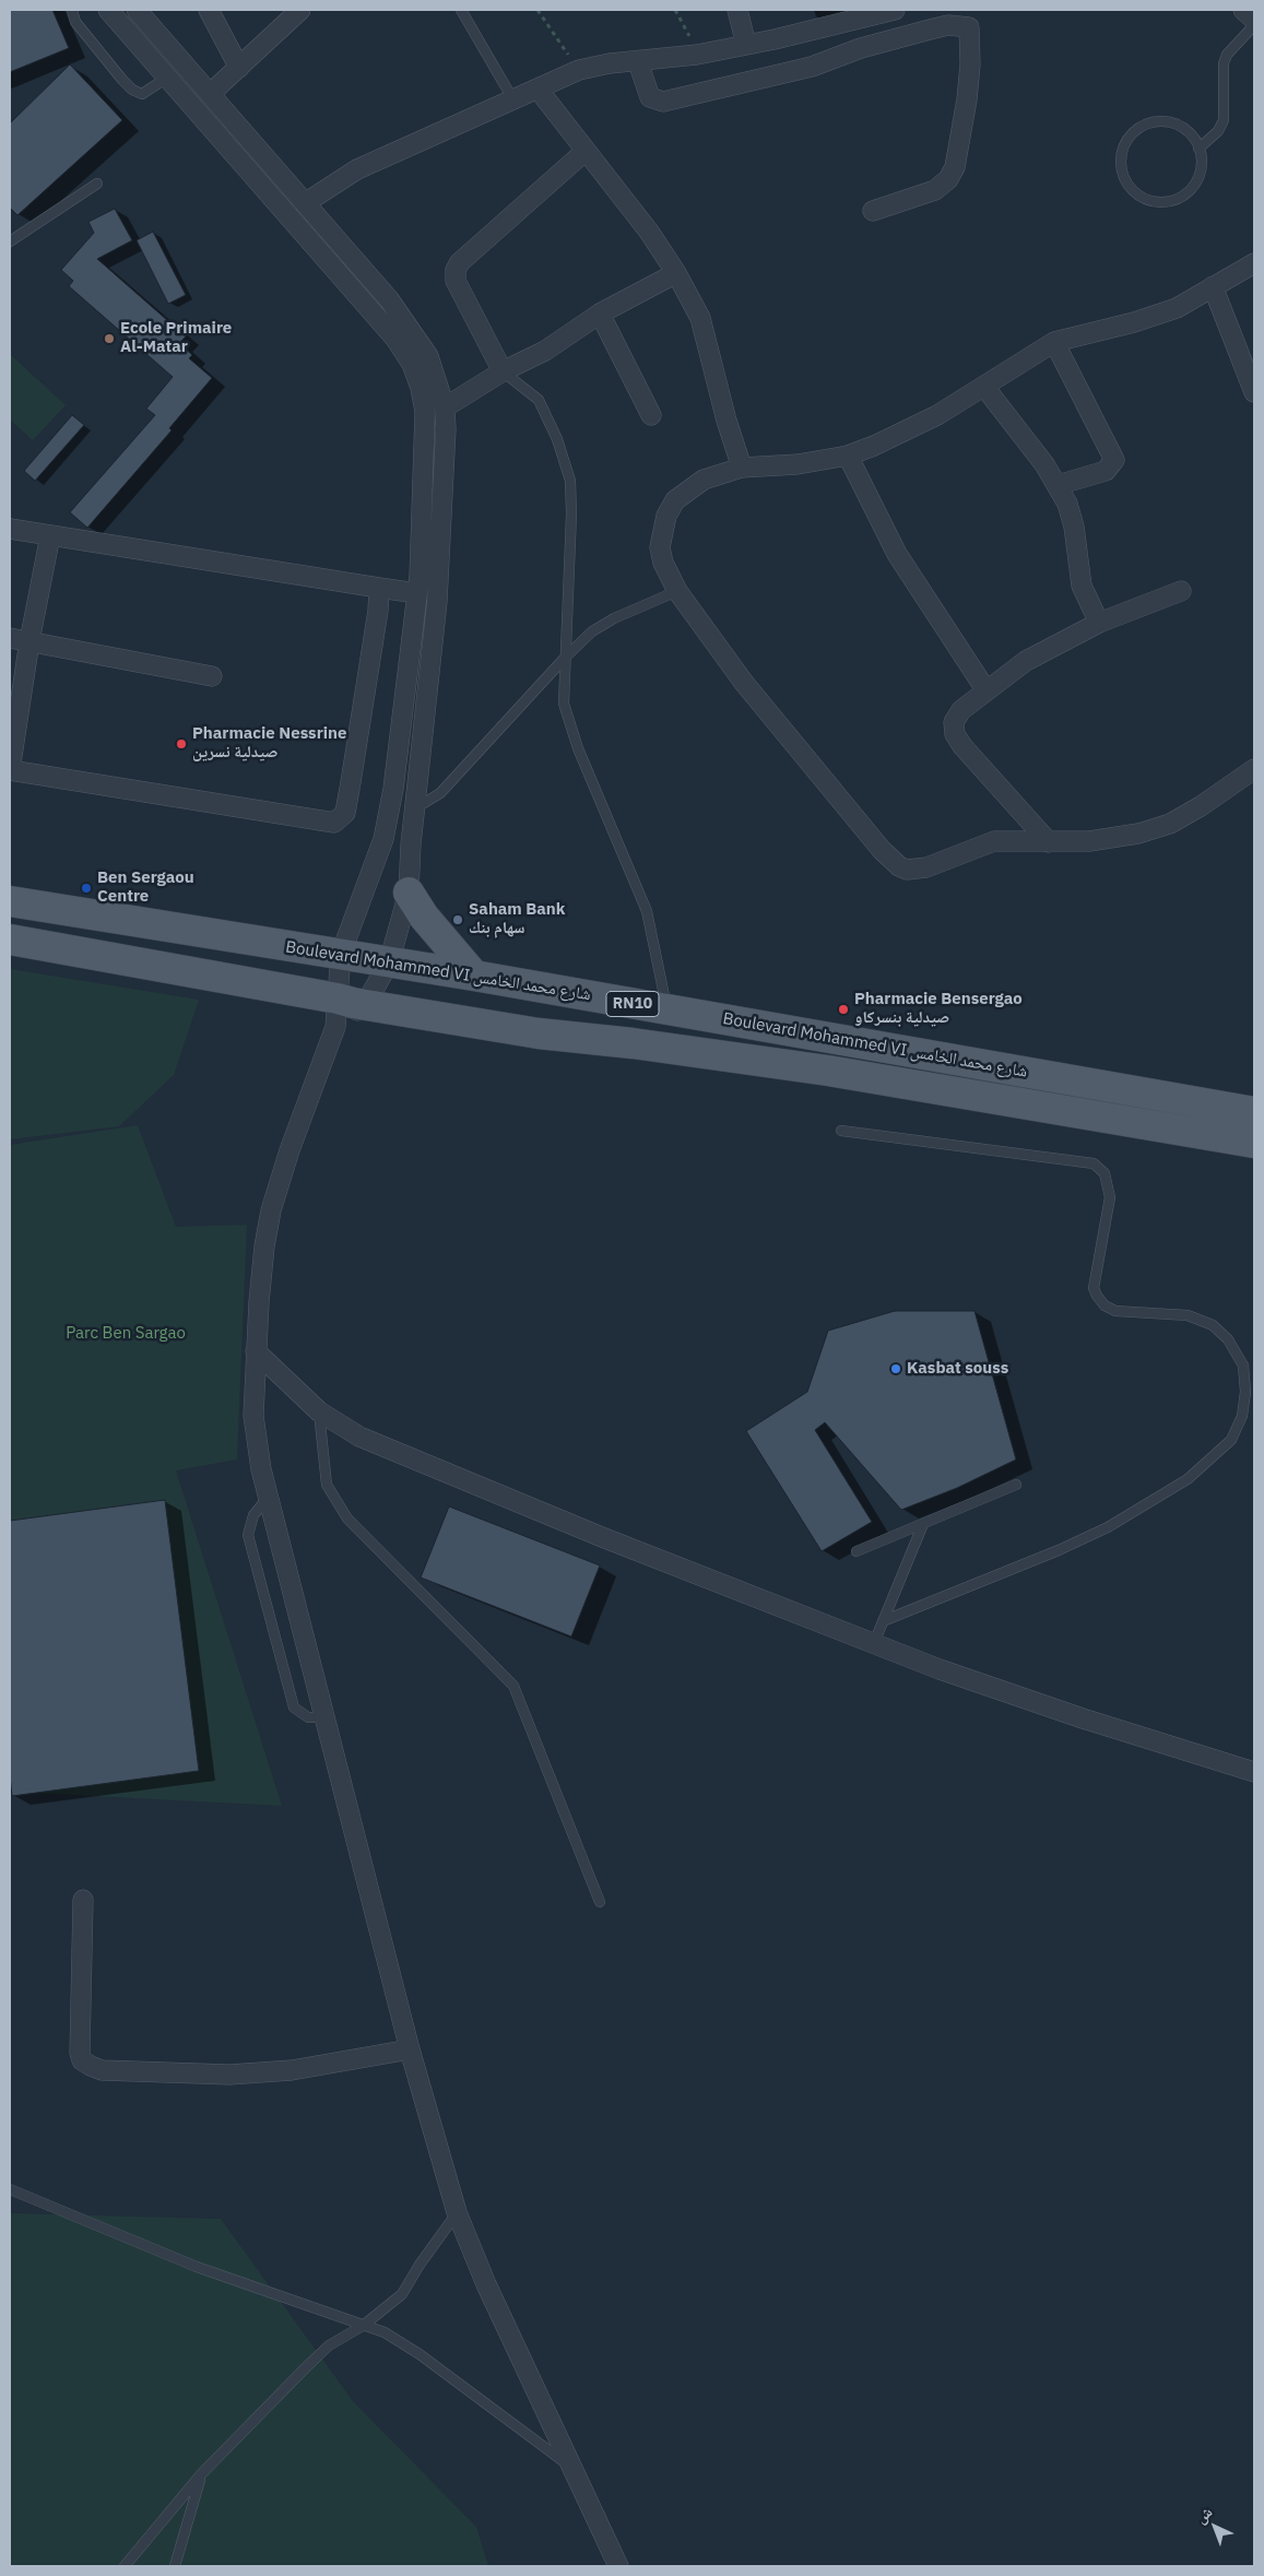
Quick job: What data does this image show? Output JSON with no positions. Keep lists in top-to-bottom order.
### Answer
{
  "streets": {
    "main road": ["Boulevard Mohammed VI شارع محمد الخامس", "RN10"]
  },
  "parks": ["Parc Ben Sargao"],
  "places": [
    "Ecole Primaire Al-Matar",
    "Pharmacie Nessrine صيدلية نسرين",
    "Ben Sergaou Centre",
    "Saham Bank سهام بنك",
    "Pharmacie Bensergao صيدلية بنسركاو",
    "Kasbat souss"
  ],
  "north": "top left"
}
